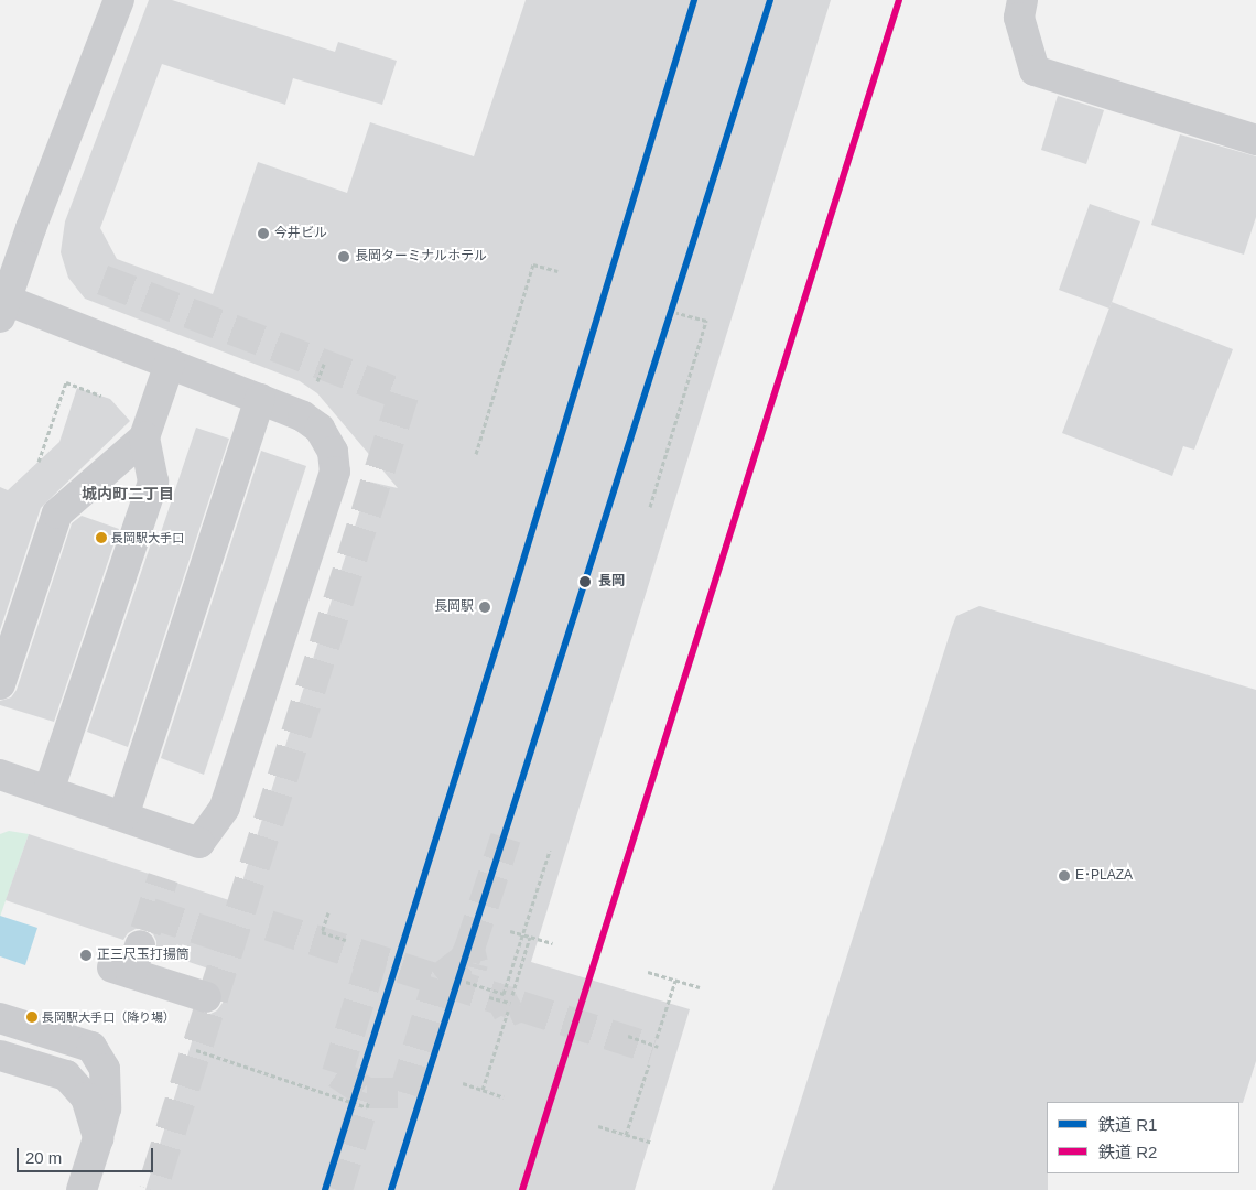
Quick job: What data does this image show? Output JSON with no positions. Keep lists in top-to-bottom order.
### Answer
{
  "districts": ["城内町二丁目"],
  "places": [
    "今井ビル",
    "長岡ターミナルホテル",
    "長岡駅大手口",
    "長岡",
    "長岡駅",
    "E･PLAZA",
    "正三尺玉打揚筒",
    "長岡駅大手口（降り場）"
  ],
  "lines": ["rail line R1", "rail line R2"],
  "legend": ["鉄道 R1", "鉄道 R2"],
  "scale_bar": "20 m"
}
